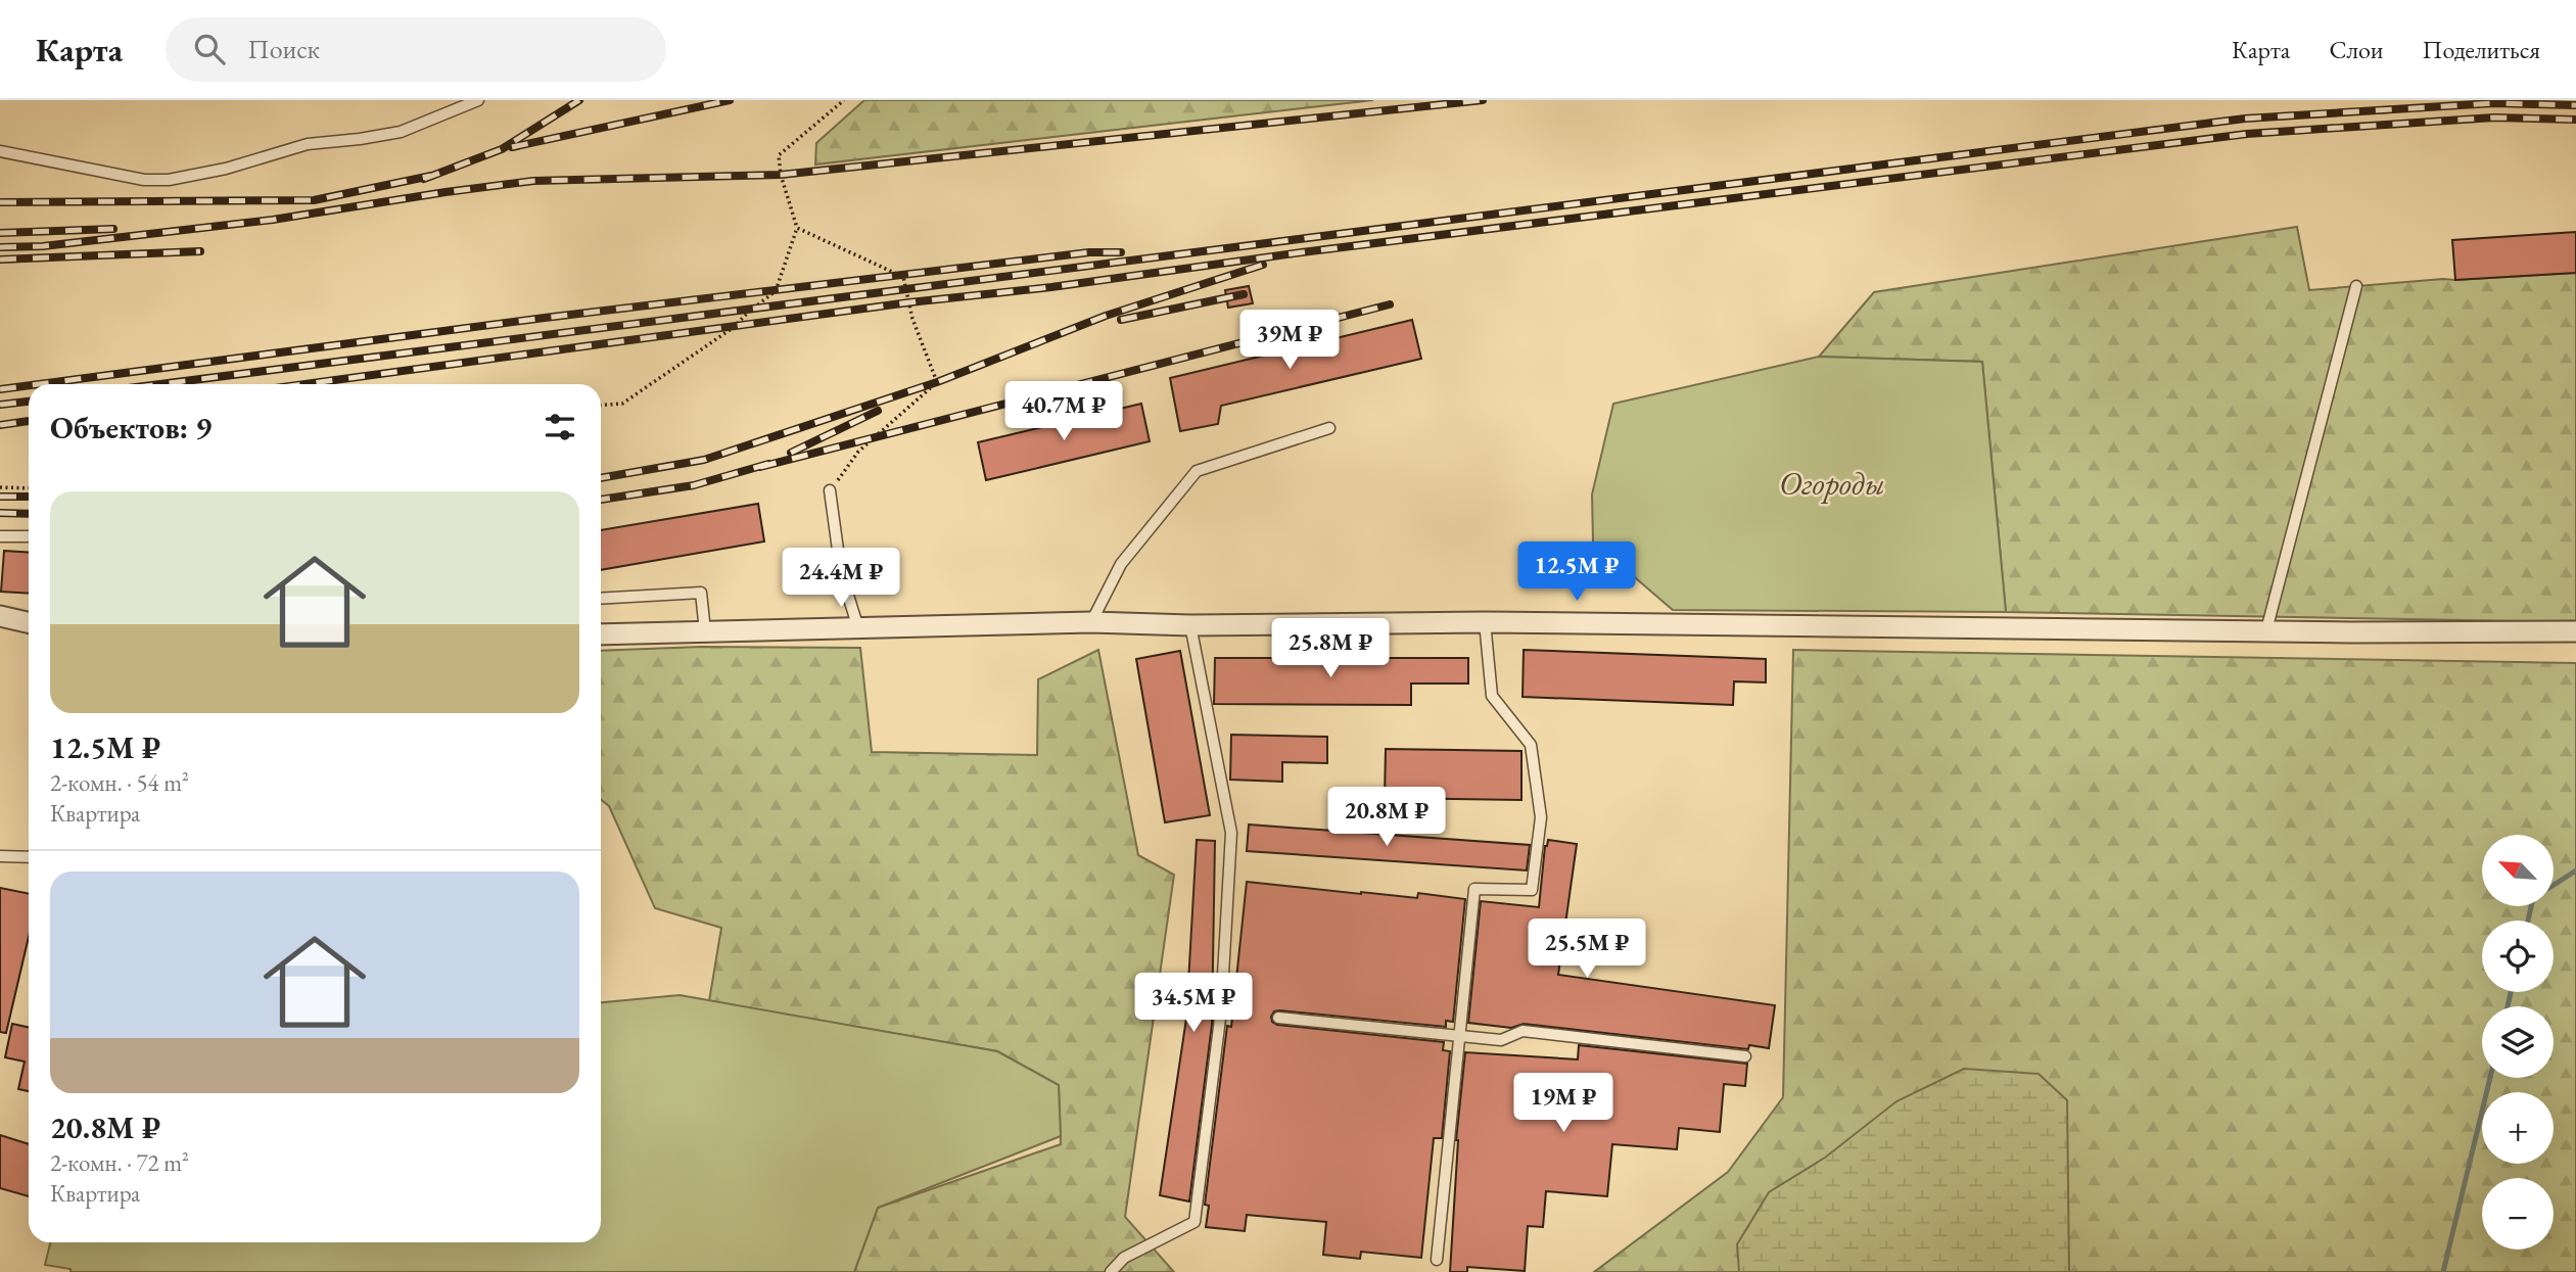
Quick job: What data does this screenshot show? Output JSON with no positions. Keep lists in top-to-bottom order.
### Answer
{
  "parks": ["Огороды"],
  "north": "top left",
  "page": {
    "header": "Карта",
    "search": "Поиск",
    "nav": ["Карта", "Слои", "Поделиться"],
    "price": [
      "39M ₽",
      "40.7M ₽",
      "12.5M ₽",
      "24.4M ₽",
      "25.8M ₽",
      "20.8M ₽",
      "25.5M ₽",
      "34.5M ₽",
      "19M ₽"
    ],
    "heading": "Объектов: 9",
    "list": [
      {
        "name": "12.5M ₽",
        "note": "2-комн. · 54 m² · Квартира"
      },
      {
        "name": "20.8M ₽",
        "note": "2-комн. · 72 m² · Квартира"
      }
    ],
    "map_buttons": ["+", "−"]
  }
}
